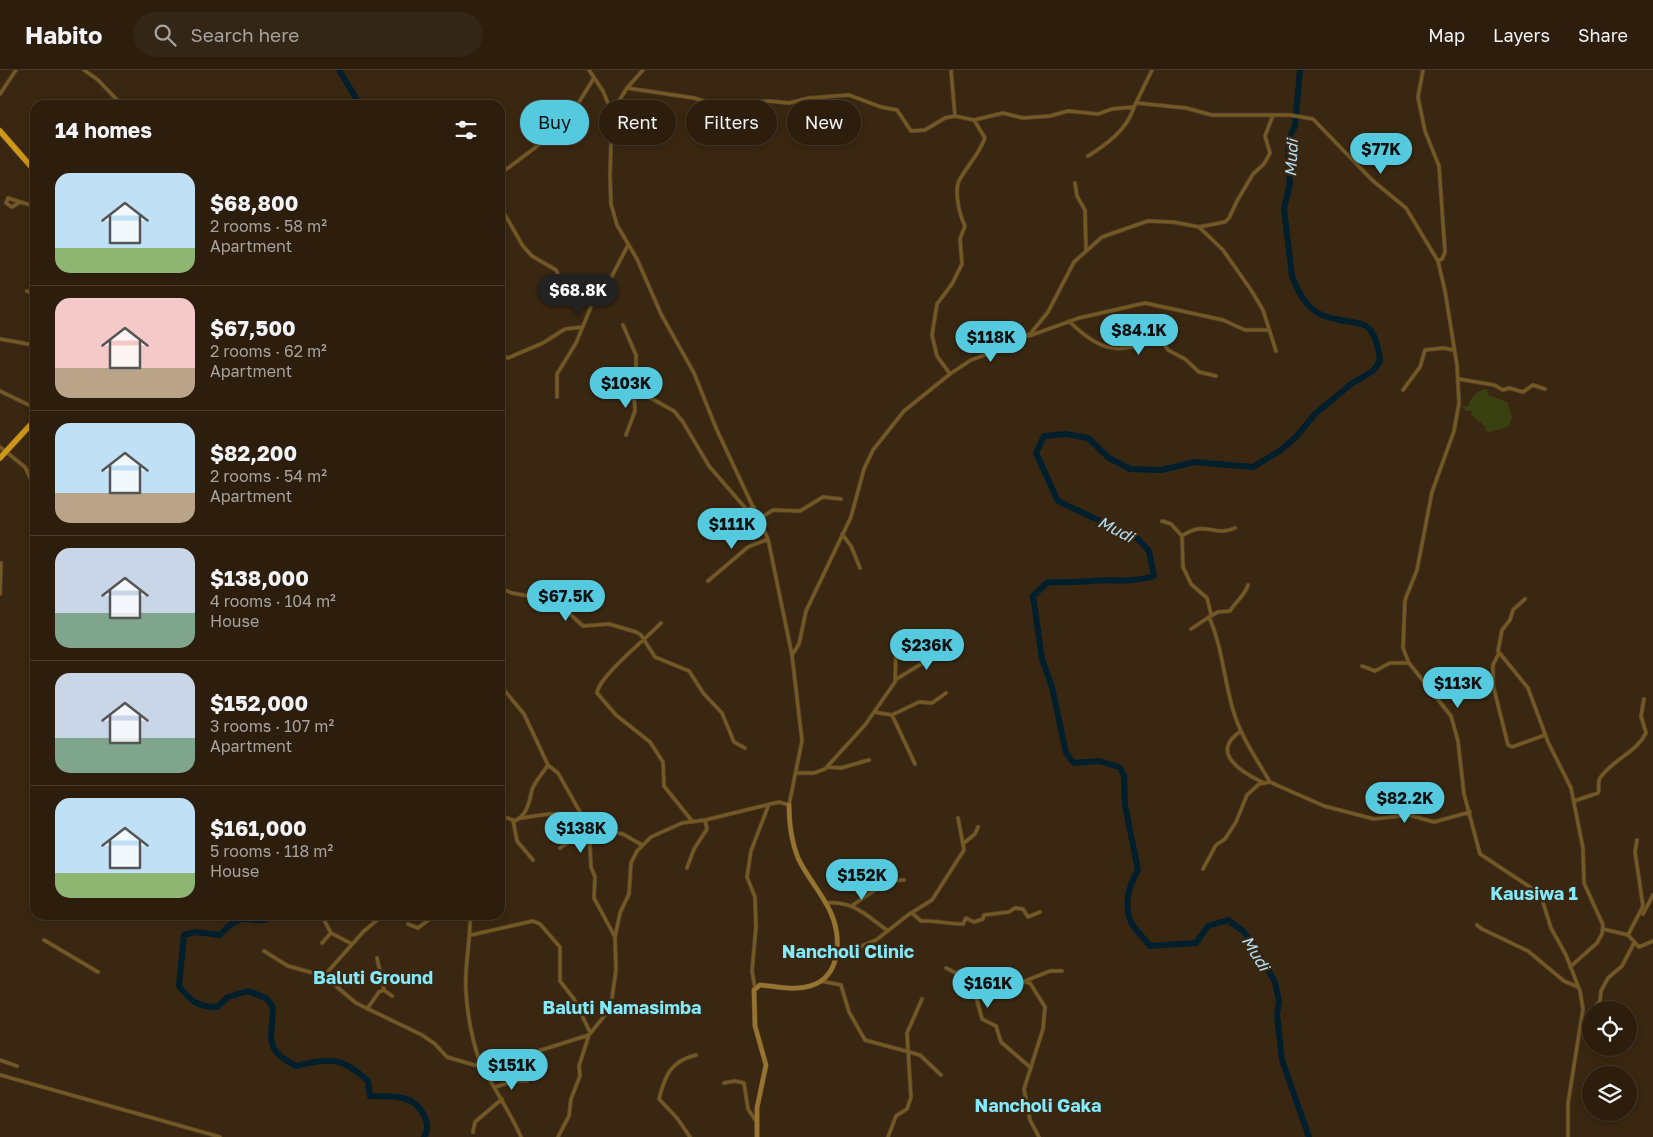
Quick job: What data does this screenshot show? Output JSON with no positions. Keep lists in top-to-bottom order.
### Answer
{
  "districts": [
    "Kausiwa 1",
    "Nancholi Clinic",
    "Baluti Ground",
    "Baluti Namasimba",
    "Nancholi Gaka"
  ],
  "water": ["Mudi"],
  "page": {
    "header": "Habito",
    "search": "Search here",
    "nav": ["Map", "Layers", "Share"],
    "chip": [
      "Buy",
      "Rent",
      "Filters",
      "New"
    ],
    "heading": "14 homes",
    "price": [
      "$77K",
      "$68.8K",
      "$84.1K",
      "$118K",
      "$103K",
      "$111K",
      "$67.5K",
      "$236K",
      "$113K",
      "$82.2K",
      "$138K",
      "$152K",
      "$161K",
      "$151K"
    ],
    "list": [
      {
        "name": "$68,800",
        "note": "2 rooms · 58 m² · Apartment"
      },
      {
        "name": "$67,500",
        "note": "2 rooms · 62 m² · Apartment"
      },
      {
        "name": "$82,200",
        "note": "2 rooms · 54 m² · Apartment"
      },
      {
        "name": "$138,000",
        "note": "4 rooms · 104 m² · House"
      },
      {
        "name": "$152,000",
        "note": "3 rooms · 107 m² · Apartment"
      },
      {
        "name": "$161,000",
        "note": "5 rooms · 118 m² · House"
      }
    ]
  }
}
